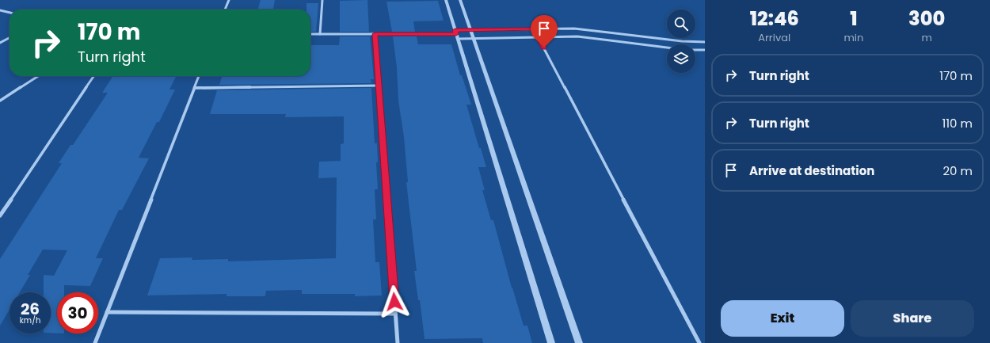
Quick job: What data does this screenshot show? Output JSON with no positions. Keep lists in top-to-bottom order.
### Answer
{
  "page": {
    "eta": [
      "12:46",
      "Arrival",
      "1",
      "min",
      "300",
      "m"
    ],
    "turn": ["170 m", "Turn right"],
    "list": [
      {
        "name": "Turn right",
        "value": "170 m"
      },
      {
        "name": "Turn right",
        "value": "110 m"
      },
      {
        "name": "Arrive at destination",
        "value": "20 m"
      }
    ],
    "speed": "26 km/h",
    "limit": "30",
    "buttons": ["Exit", "Share"]
  }
}
